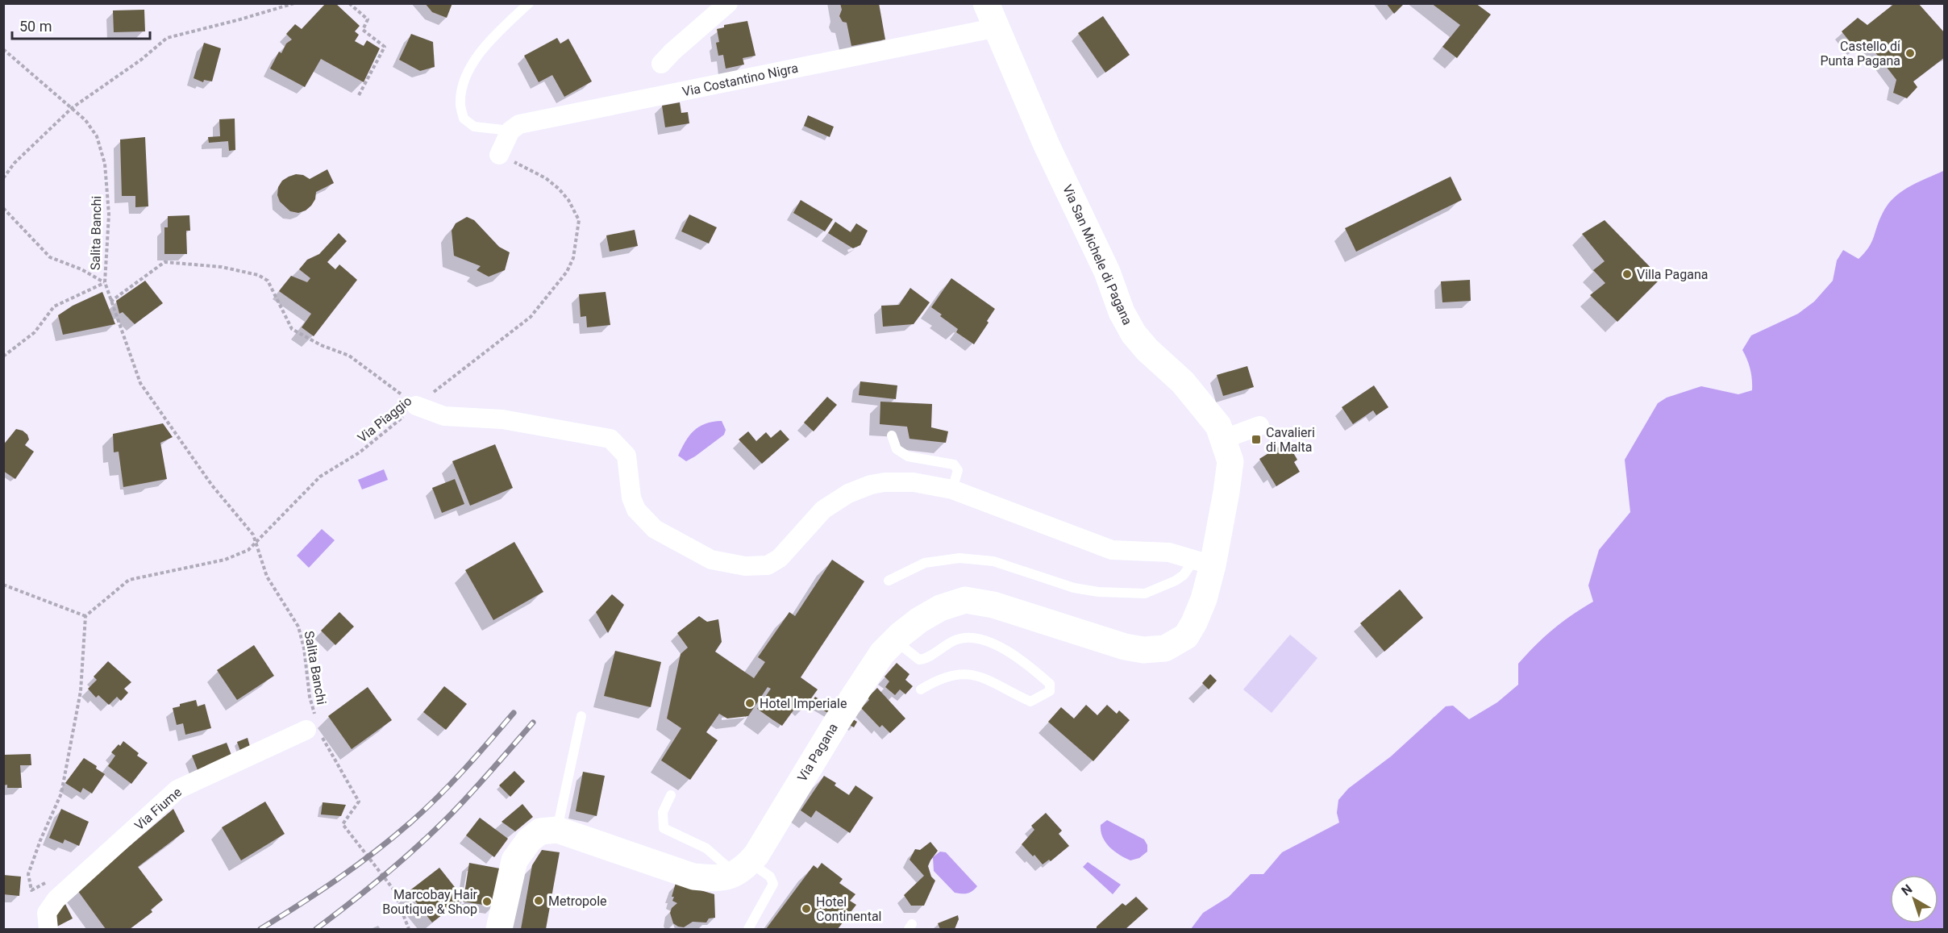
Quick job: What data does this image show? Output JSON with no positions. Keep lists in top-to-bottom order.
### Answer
{
  "streets": {
    "main road": ["Via San Michele di Pagana", "Via Pagana"],
    "street": ["Via Costantino Nigra", "Via Fiume"],
    "path": ["Salita Banchi", "Via Piaggio"]
  },
  "crossings": [
    ["Via Costantino Nigra", "Via San Michele di Pagana"],
    ["Salita Banchi", "Via Piaggio"],
    ["Salita Banchi", "Via Fiume"],
    ["Via San Michele di Pagana", "Via Pagana"]
  ],
  "places": {
    "other": [
      "Castello di Punta Pagana",
      "Villa Pagana",
      "Hotel Imperiale",
      "Metropole",
      "Marcobay Hair Boutique & Shop",
      "Hotel Continental"
    ],
    "transit": ["Cavalieri di Malta"]
  },
  "scale_bar": "50 m",
  "north": "top left"
}
